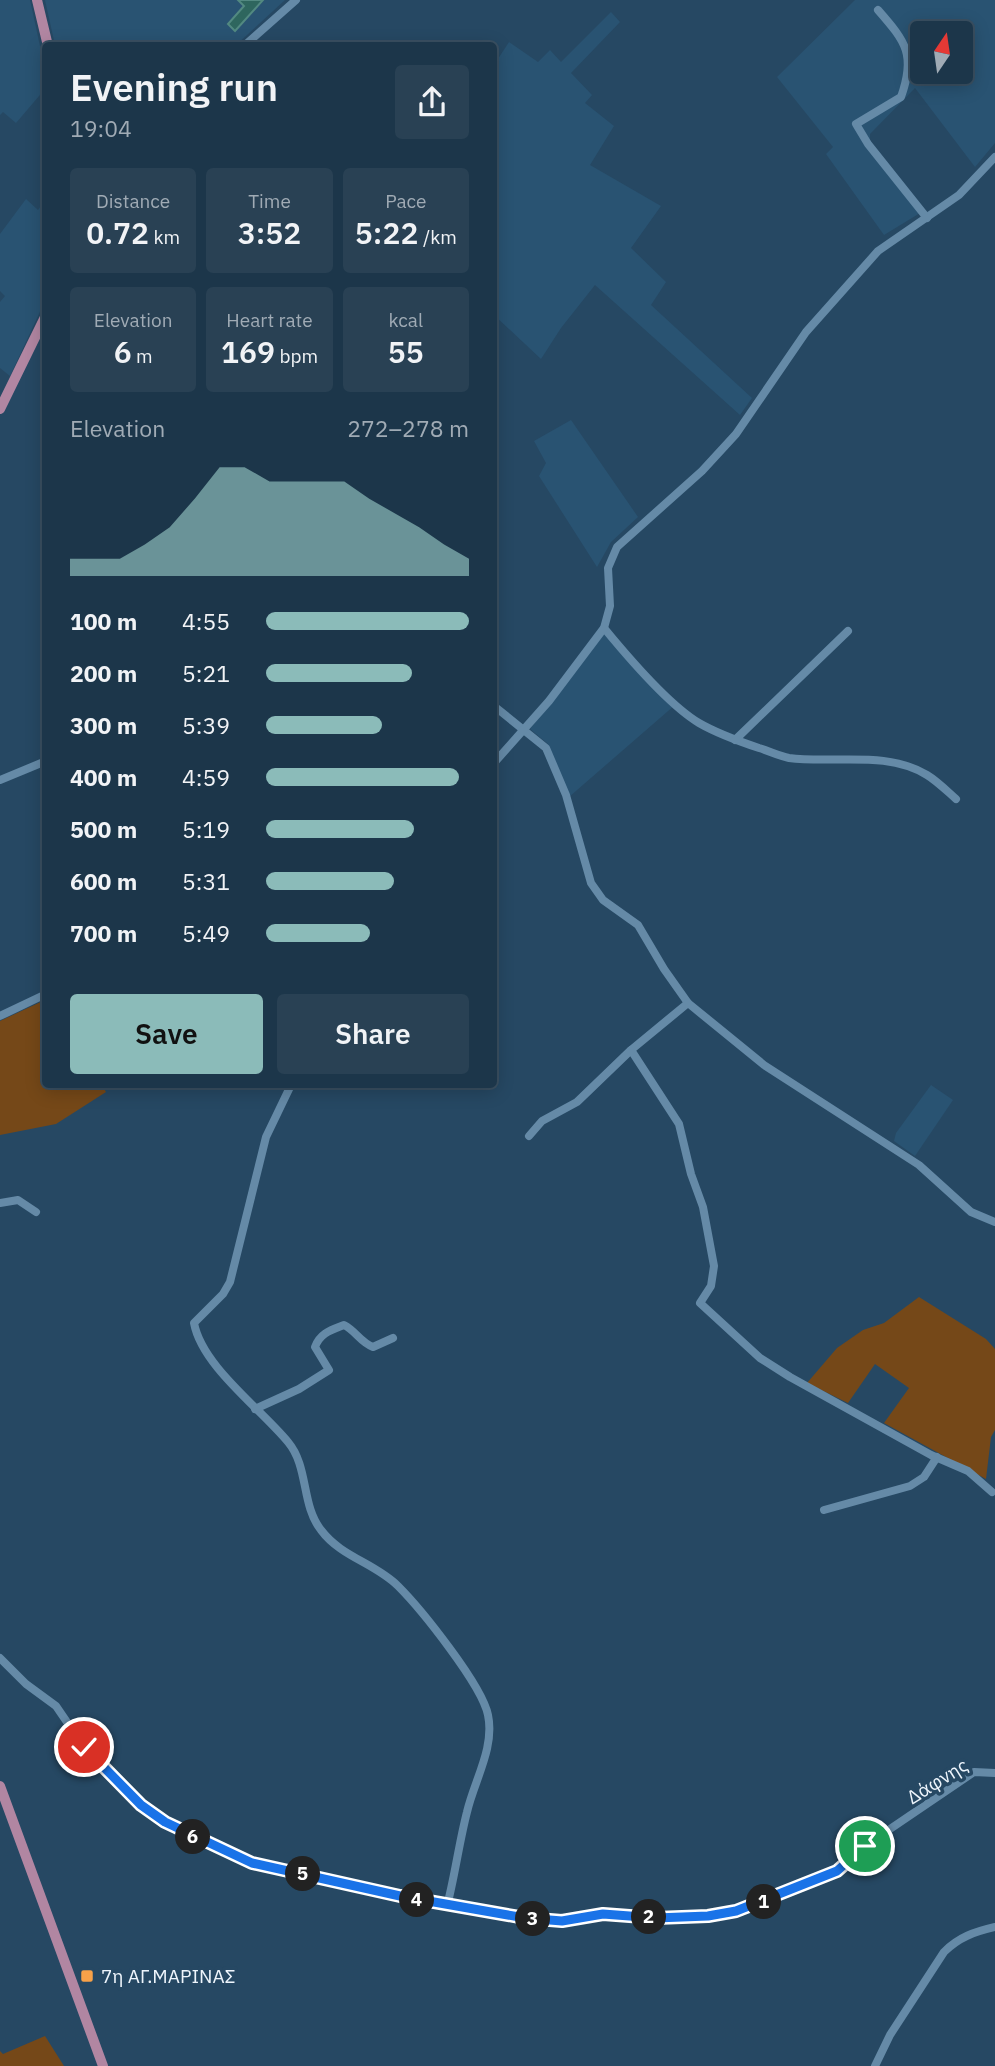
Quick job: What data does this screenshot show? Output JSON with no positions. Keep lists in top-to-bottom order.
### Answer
{
  "streets": {
    "street": ["Δάφνης"]
  },
  "places": {
    "transit": ["7η ΑΓ.ΜΑΡΙΝΑΣ"]
  },
  "north": "top",
  "page": {
    "heading": ["Evening run", "19:04"],
    "stats": [
      ["Distance", "0.72 km"],
      ["Time", "3:52"],
      ["Pace", "5:22 /km"],
      ["Elevation", "6 m"],
      ["Heart rate", "169 bpm"],
      ["kcal", "55"]
    ],
    "chart": ["Elevation", "272–278 m"],
    "list": [
      {
        "name": "100 m",
        "note": "4:55"
      },
      {
        "name": "200 m",
        "note": "5:21"
      },
      {
        "name": "300 m",
        "note": "5:39"
      },
      {
        "name": "400 m",
        "note": "4:59"
      },
      {
        "name": "500 m",
        "note": "5:19"
      },
      {
        "name": "600 m",
        "note": "5:31"
      },
      {
        "name": "700 m",
        "note": "5:49"
      }
    ],
    "buttons": ["Save", "Share"],
    "pins": [
      "6",
      "5",
      "4",
      "1",
      "2",
      "3"
    ]
  }
}
